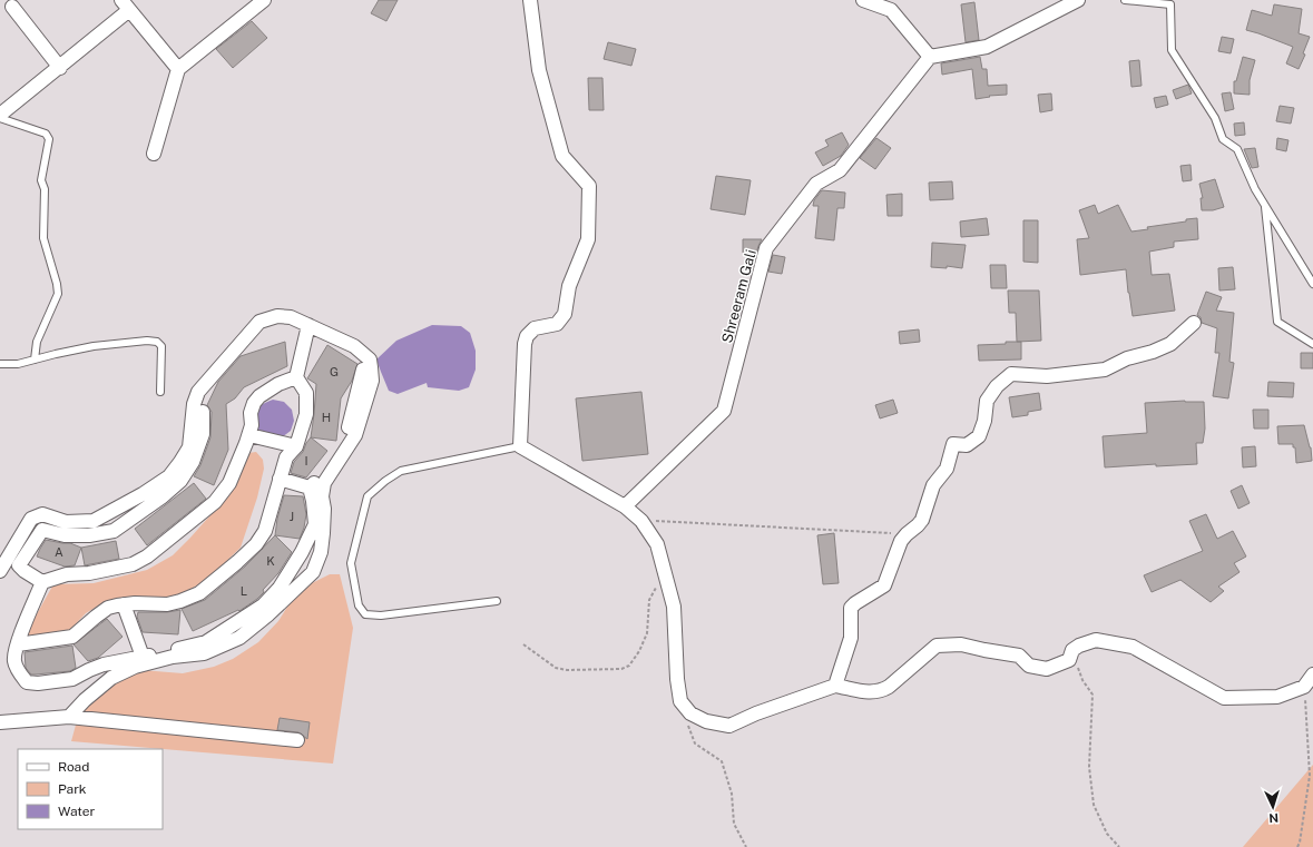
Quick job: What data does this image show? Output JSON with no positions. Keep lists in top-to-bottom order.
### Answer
{
  "streets": {
    "street": ["Shreeram Gali"]
  },
  "house_numbers": [
    "G",
    "H",
    "I",
    "J",
    "A",
    "K",
    "L"
  ],
  "legend": ["Road", "Park", "Water"],
  "north": "bottom"
}
